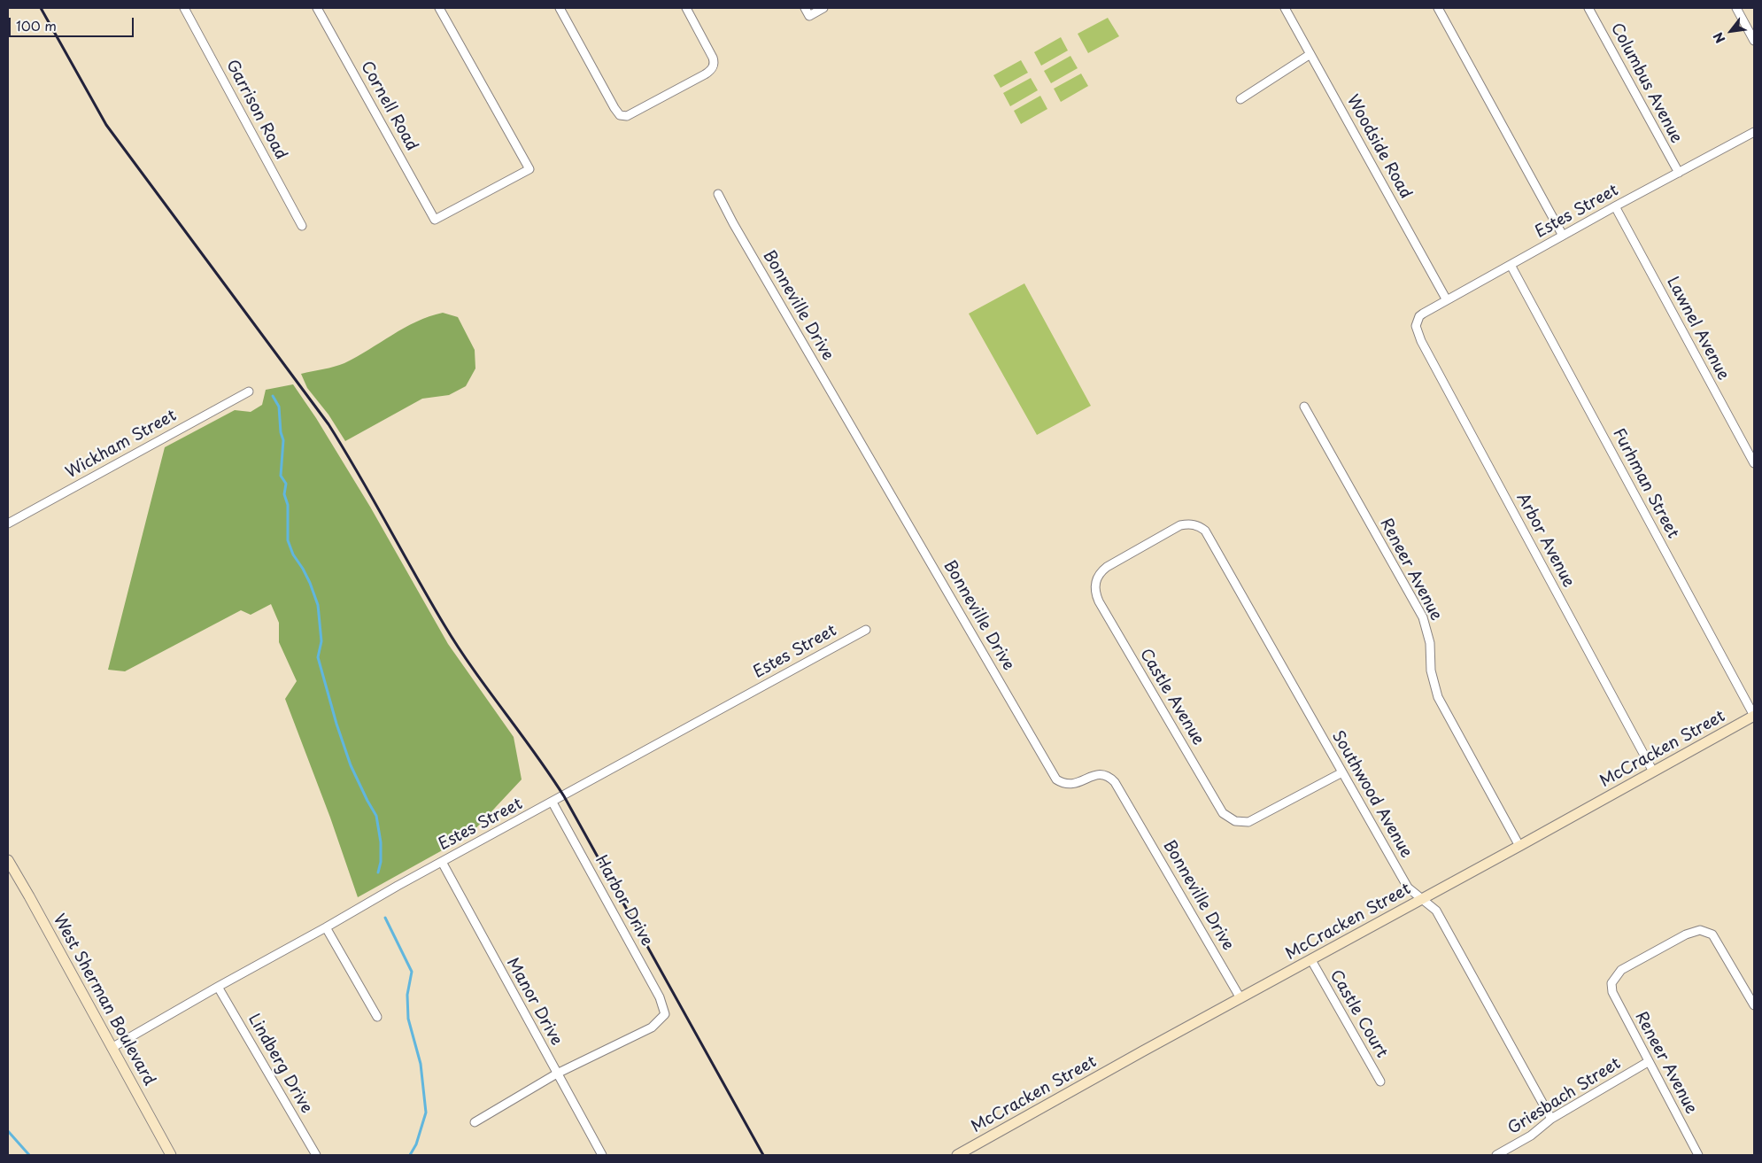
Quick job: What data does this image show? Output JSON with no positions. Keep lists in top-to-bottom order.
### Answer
{
  "streets": {
    "street": [
      "Columbus Avenue",
      "Cornell Road",
      "Garrison Road",
      "Woodside Road",
      "Estes Street",
      "Bonneville Drive",
      "Lawnel Avenue",
      "Wickham Street",
      "Furhman Street",
      "Arbor Avenue",
      "Reneer Avenue",
      "Castle Avenue",
      "McCracken Street",
      "Southwood Avenue",
      "Harbor Drive",
      "West Sherman Boulevard",
      "Manor Drive",
      "Castle Court",
      "Lindberg Drive",
      "Griesbach Street"
    ]
  },
  "crossings": [
    ["Columbus Avenue", "Estes Street"],
    ["Woodside Road", "Estes Street"],
    ["Estes Street", "Lawnel Avenue"],
    ["Estes Street", "Furhman Street"],
    ["Estes Street", "Arbor Avenue"],
    ["Estes Street", "Harbor Drive"],
    ["Estes Street", "West Sherman Boulevard"],
    ["Estes Street", "Manor Drive"],
    ["Estes Street", "Lindberg Drive"],
    ["Bonneville Drive", "McCracken Street"],
    ["Furhman Street", "McCracken Street"],
    ["Arbor Avenue", "McCracken Street"],
    ["Reneer Avenue", "McCracken Street"],
    ["Reneer Avenue", "Griesbach Street"],
    ["Castle Avenue", "Southwood Avenue"],
    ["McCracken Street", "Southwood Avenue"],
    ["McCracken Street", "Castle Court"],
    ["Southwood Avenue", "Griesbach Street"],
    ["Harbor Drive", "Manor Drive"]
  ],
  "scale_bar": "100 m",
  "north": "bottom left"
}
